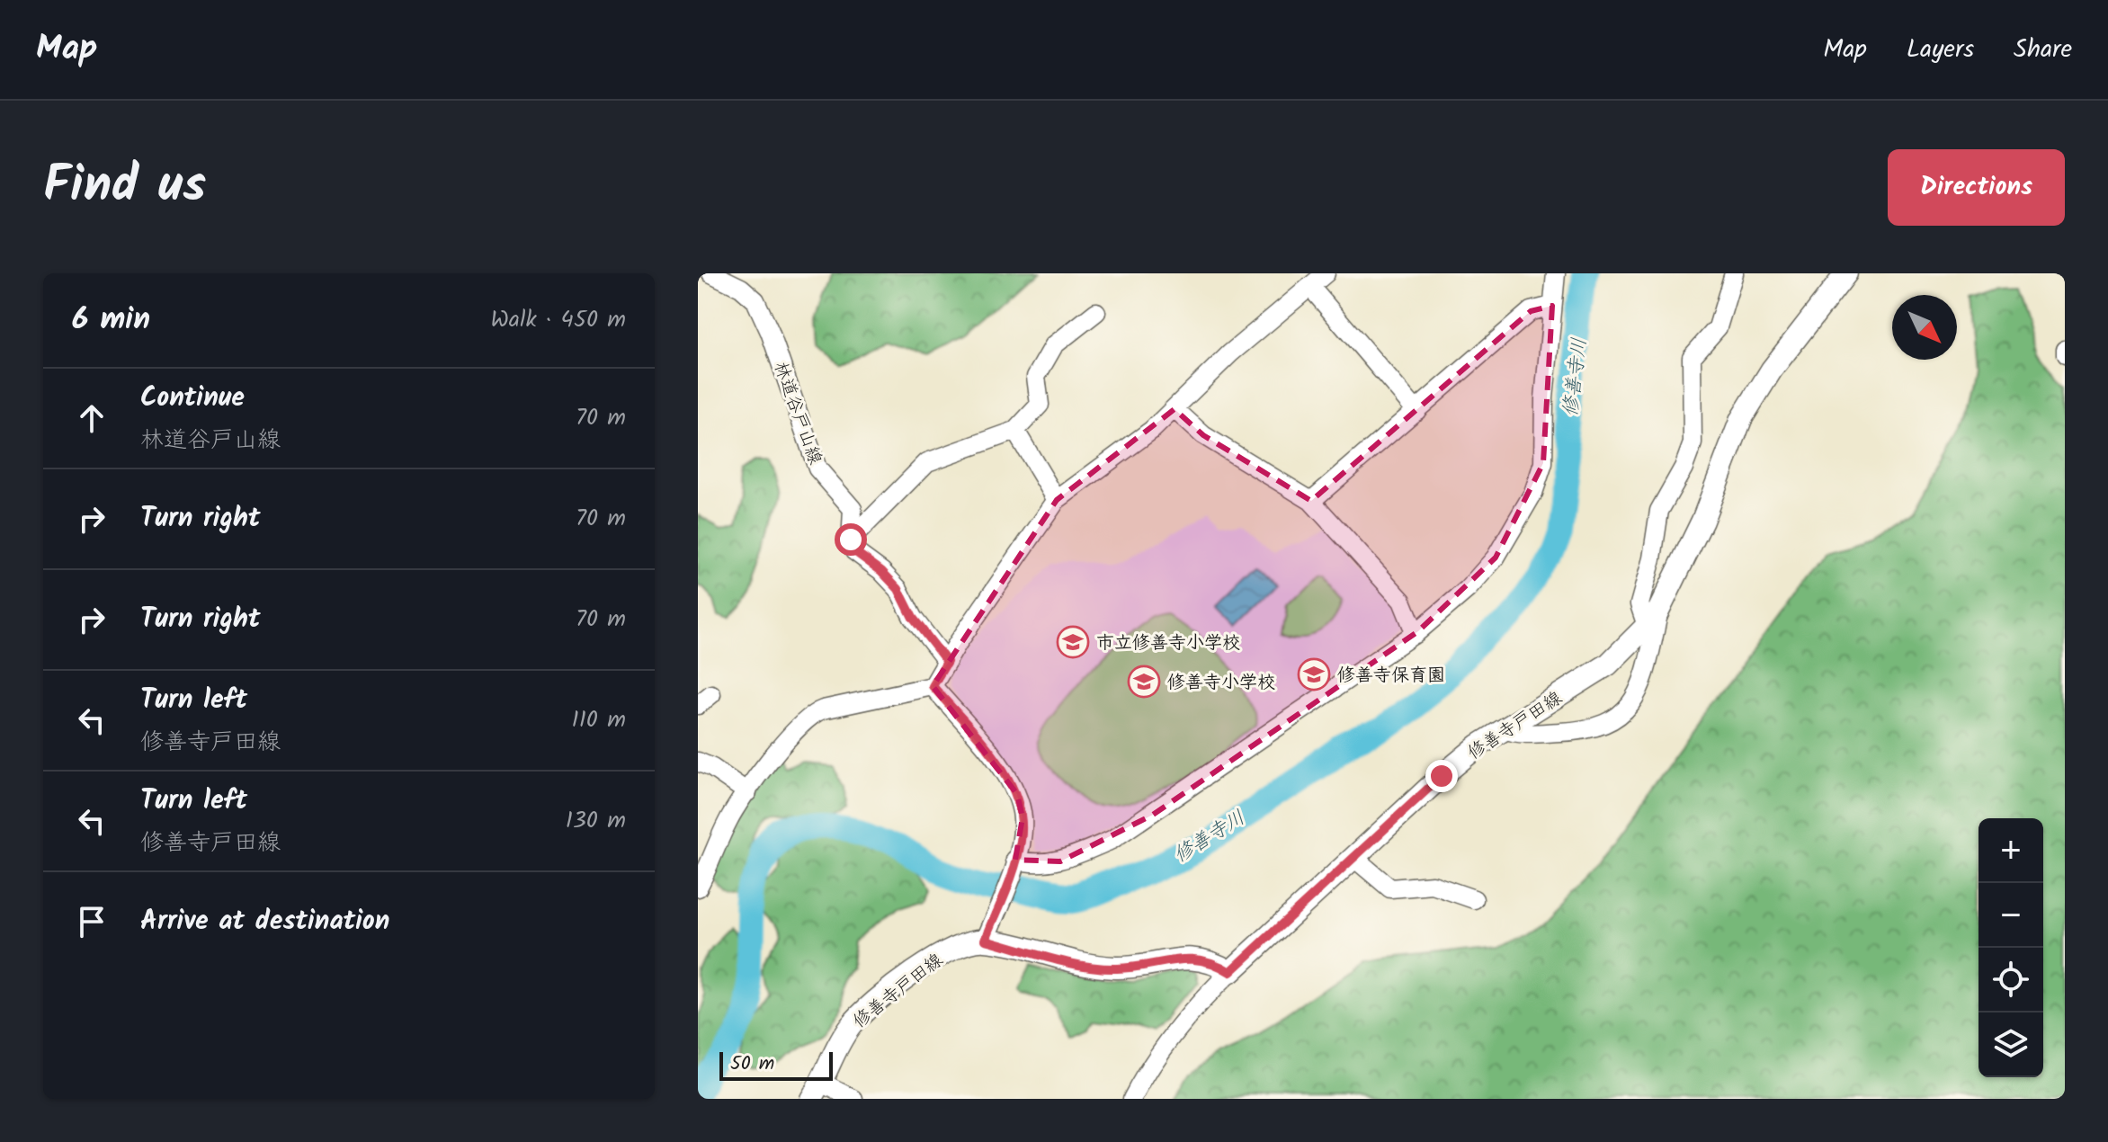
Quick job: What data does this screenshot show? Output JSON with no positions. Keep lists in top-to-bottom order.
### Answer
{
  "streets": {
    "main road": ["修善寺戸田線"],
    "street": ["林道谷戸山線"]
  },
  "water": ["修善寺川"],
  "places": {
    "school or university": ["市立修善寺小学校", "修善寺保育園", "修善寺小学校"]
  },
  "scale_bar": "50 m",
  "north": "bottom right",
  "page": {
    "header": "Map",
    "nav": ["Map", "Layers", "Share"],
    "title": "Find us",
    "buttons": "Directions",
    "heading": ["6 min", "Walk · 450 m"],
    "list": [
      ["Continue", "林道谷戸山線", "70 m"],
      ["Turn right", "70 m"],
      ["Turn right", "70 m"],
      ["Turn left", "修善寺戸田線", "110 m"],
      ["Turn left", "修善寺戸田線", "130 m"],
      "Arrive at destination"
    ],
    "map_buttons": ["+", "−"],
    "scale": "50 m"
  }
}
